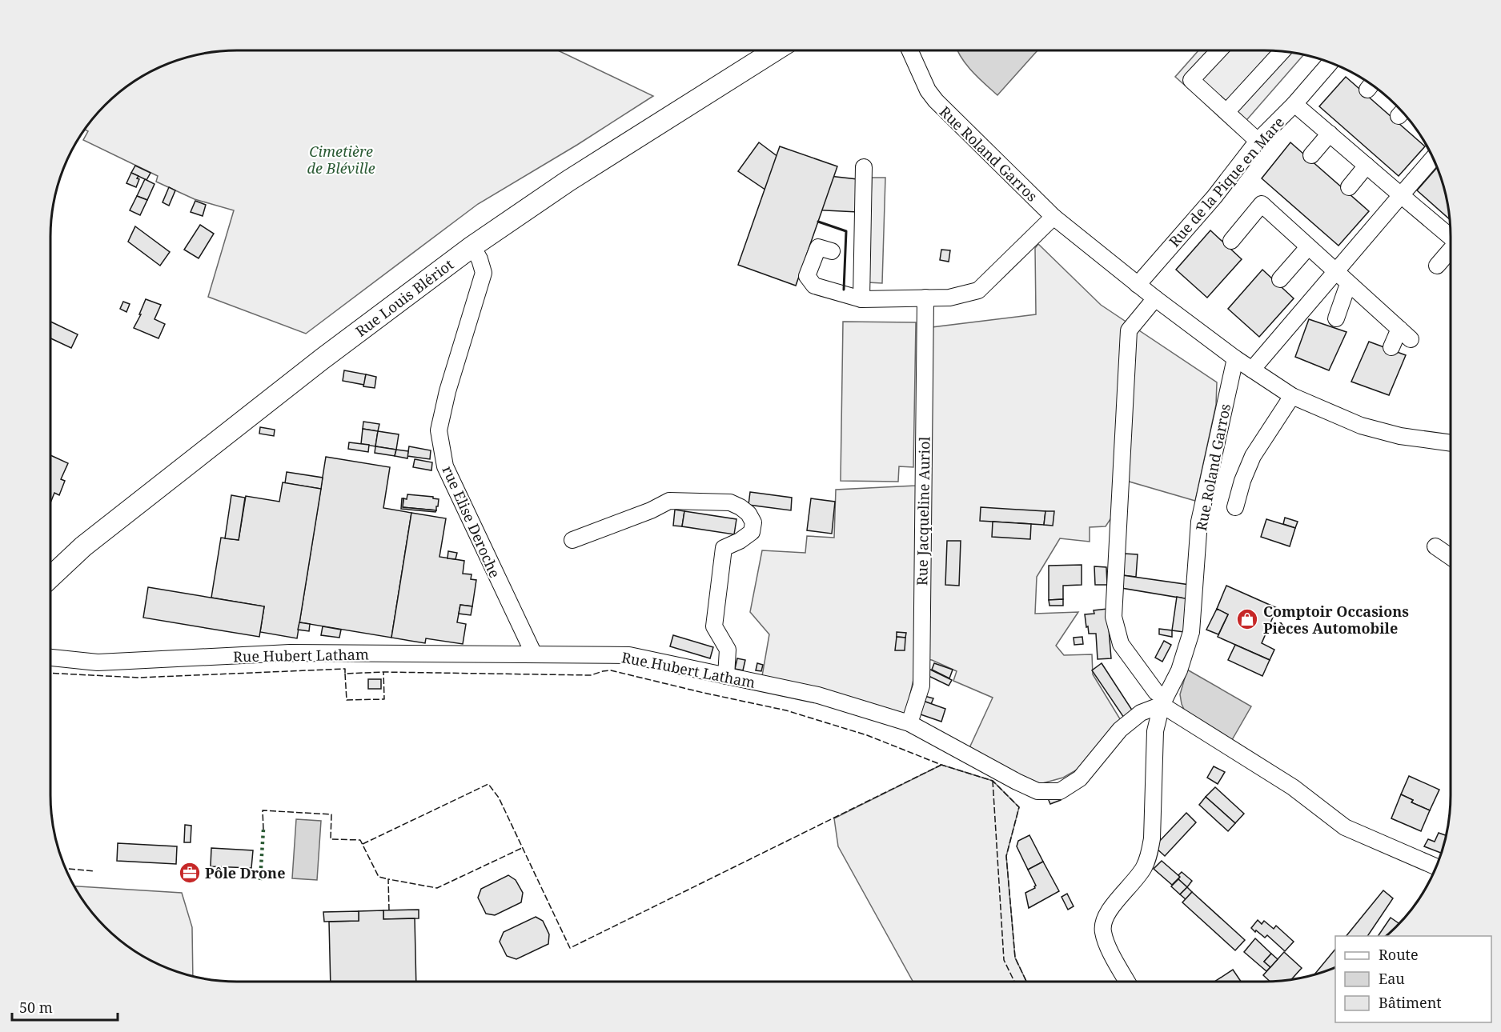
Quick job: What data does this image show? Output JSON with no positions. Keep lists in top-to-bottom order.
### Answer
{
  "streets": {
    "main road": ["Rue Louis Blériot"],
    "street": [
      "Rue Roland Garros",
      "Rue de la Pique en Mare",
      "Rue Jacqueline Auriol",
      "rue Elise Deroche",
      "Rue Hubert Latham"
    ]
  },
  "crossings": [
    ["Rue Roland Garros", "Rue de la Pique en Mare"],
    ["Rue Roland Garros", "Rue Hubert Latham"],
    ["Rue Louis Blériot", "rue Elise Deroche"],
    ["Rue Jacqueline Auriol", "Rue Hubert Latham"],
    ["rue Elise Deroche", "Rue Hubert Latham"]
  ],
  "parks": ["Cimetière de Bléville"],
  "places": {
    "shop": ["Comptoir Occasions Pièces Automobile"],
    "office": ["Pôle Drone"]
  },
  "legend": ["Route", "Eau", "Bâtiment"],
  "scale_bar": "50 m"
}
